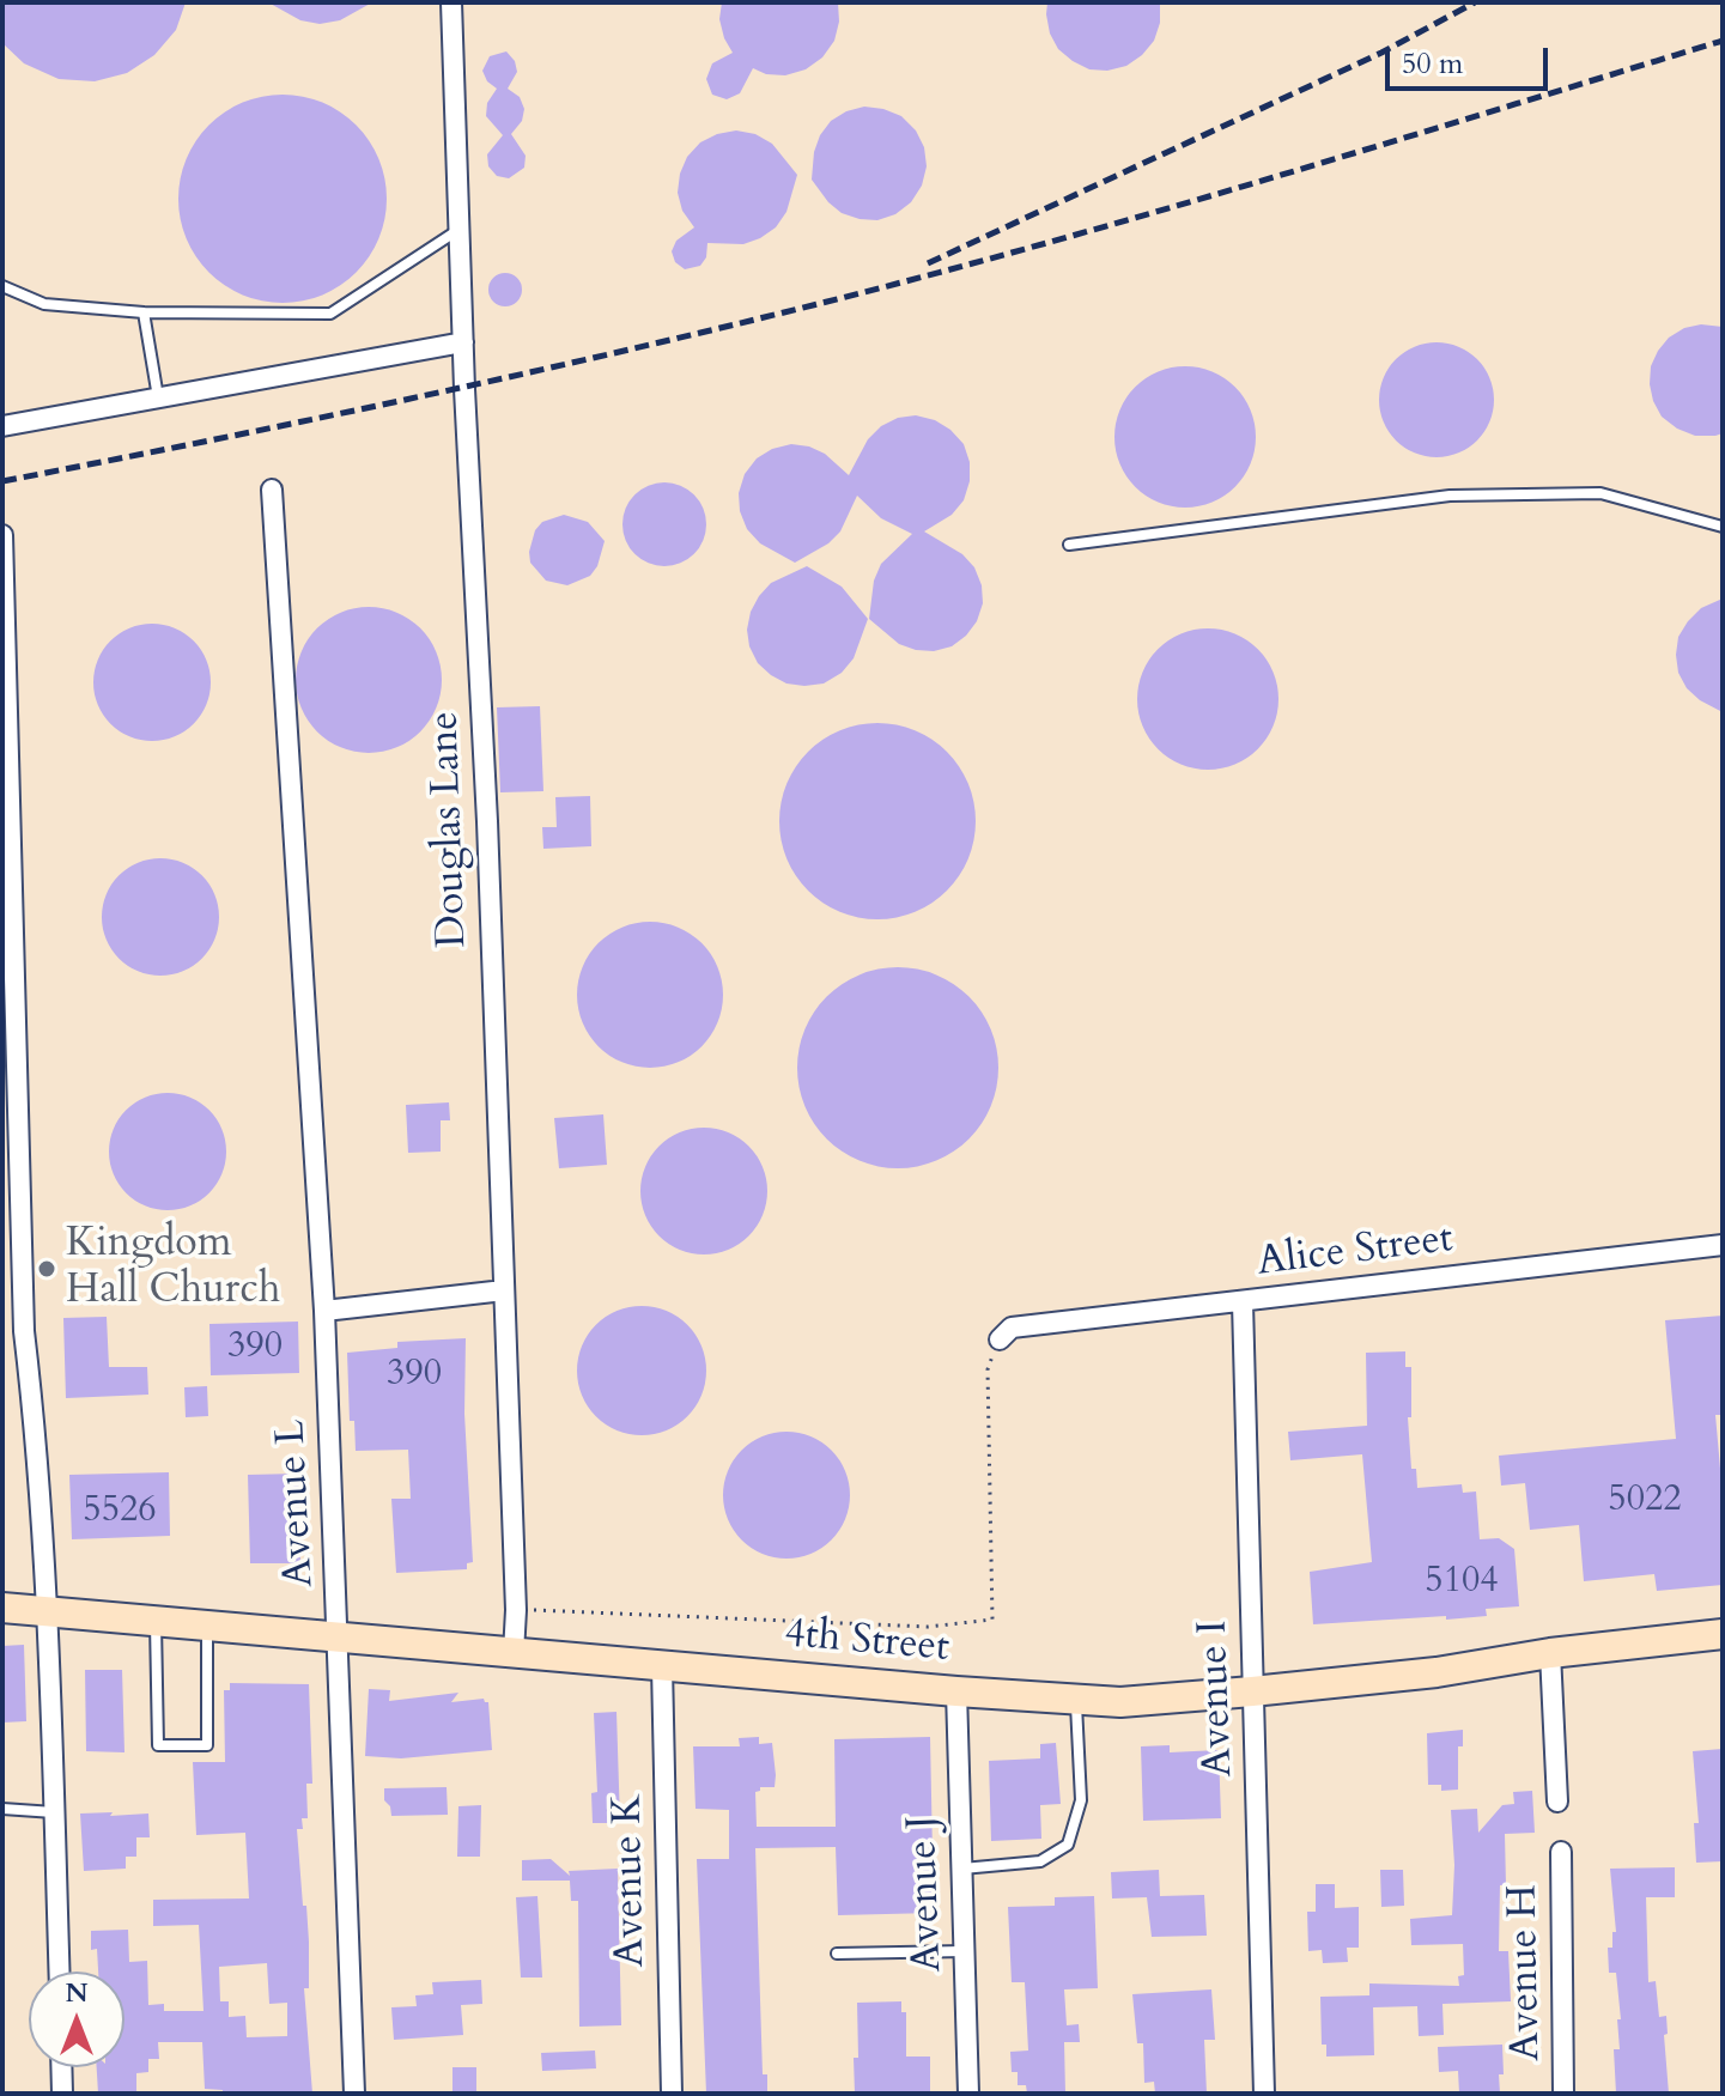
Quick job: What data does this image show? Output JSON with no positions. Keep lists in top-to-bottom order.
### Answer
{
  "streets": {
    "main road": ["4th Street"],
    "street": [
      "Douglas Lane",
      "Alice Street",
      "Avenue L",
      "Avenue I",
      "Avenue K",
      "Avenue J",
      "Avenue H"
    ]
  },
  "crossings": [
    ["Douglas Lane", "4th Street"],
    ["Alice Street", "Avenue I"],
    ["Avenue L", "4th Street"],
    ["4th Street", "Avenue I"],
    ["4th Street", "Avenue K"],
    ["4th Street", "Avenue J"]
  ],
  "places": ["Kingdom Hall Church"],
  "house_numbers": [
    "390",
    "390",
    "5022",
    "5526",
    "5104"
  ],
  "scale_bar": "50 m",
  "north": "top"
}
